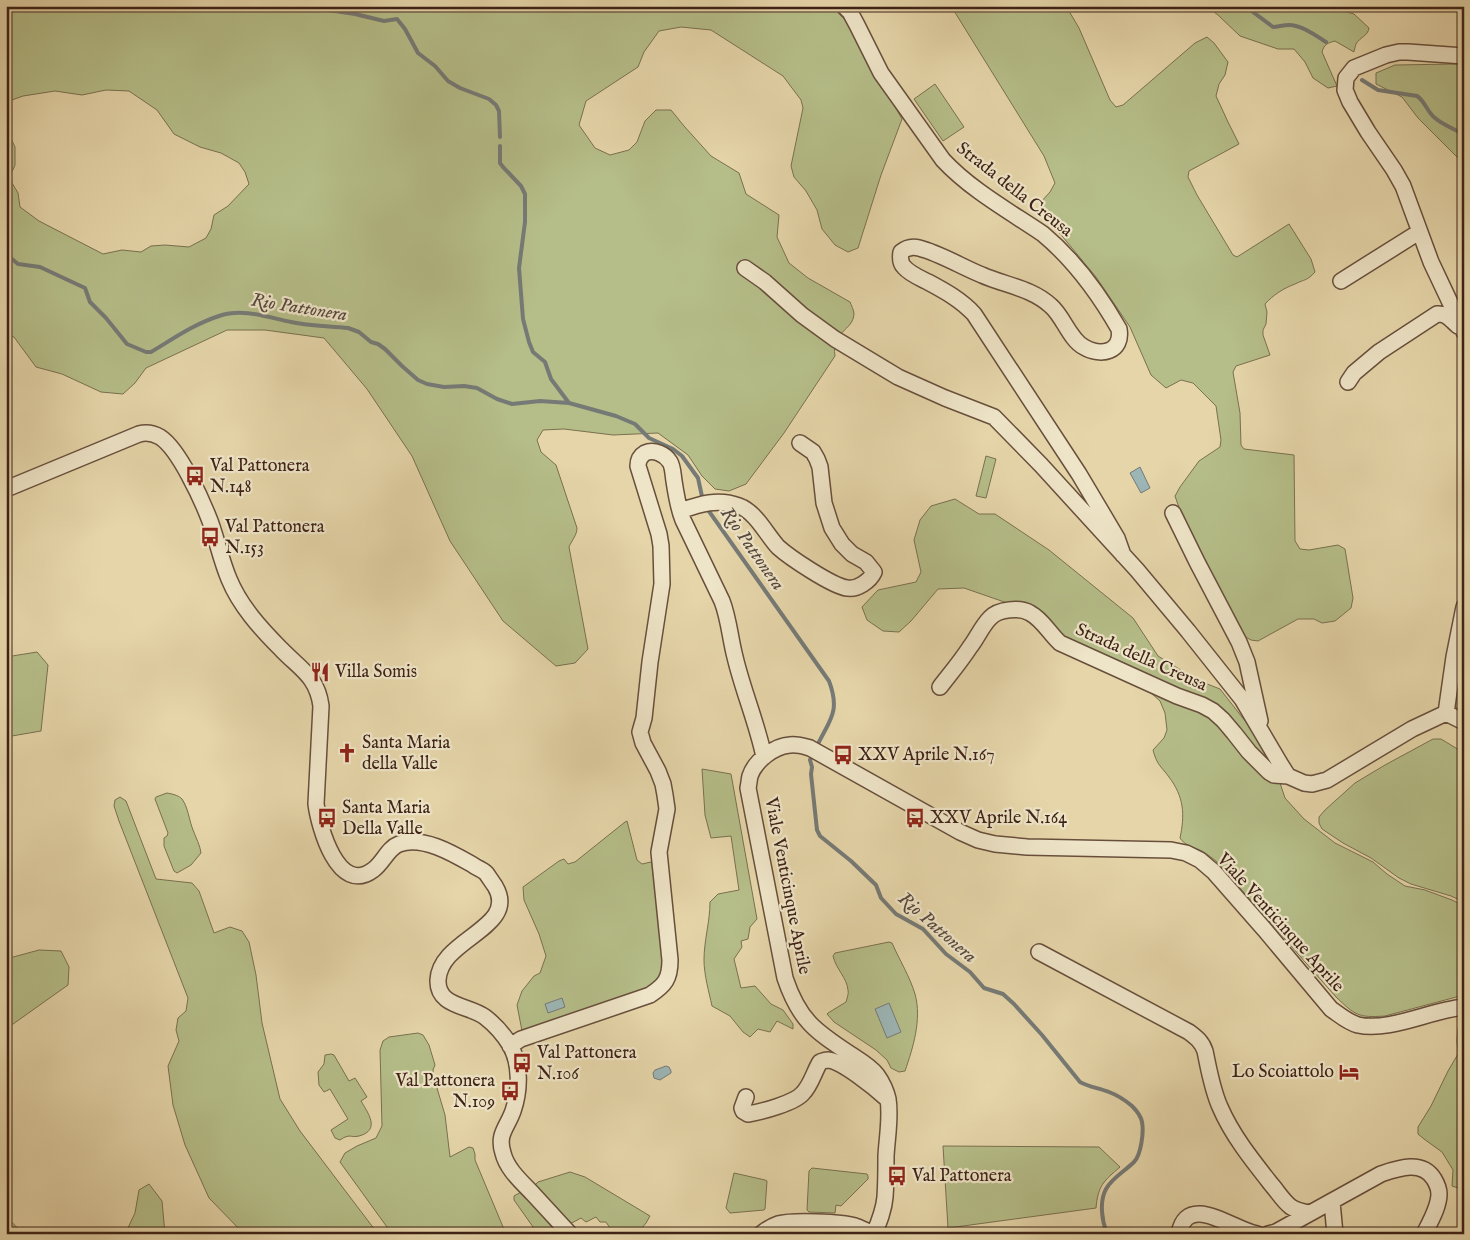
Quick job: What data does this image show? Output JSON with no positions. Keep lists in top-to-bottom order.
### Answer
{
  "streets": {
    "street": ["Strada della Creusa", "Viale Venticinque Aprile"]
  },
  "water": ["Rio Pattonera"],
  "places": {
    "bus stop": [
      "Val Pattonera N.148",
      "Val Pattonera N.153",
      "XXV Aprile N.167",
      "Santa Maria Della Valle",
      "XXV Aprile N.164",
      "Val Pattonera N.106",
      "Val Pattonera N.109",
      "Val Pattonera"
    ],
    "restaurant": ["Villa Somis"],
    "church": ["Santa Maria della Valle"],
    "hotel": ["Lo Scoiattolo"]
  }
}
